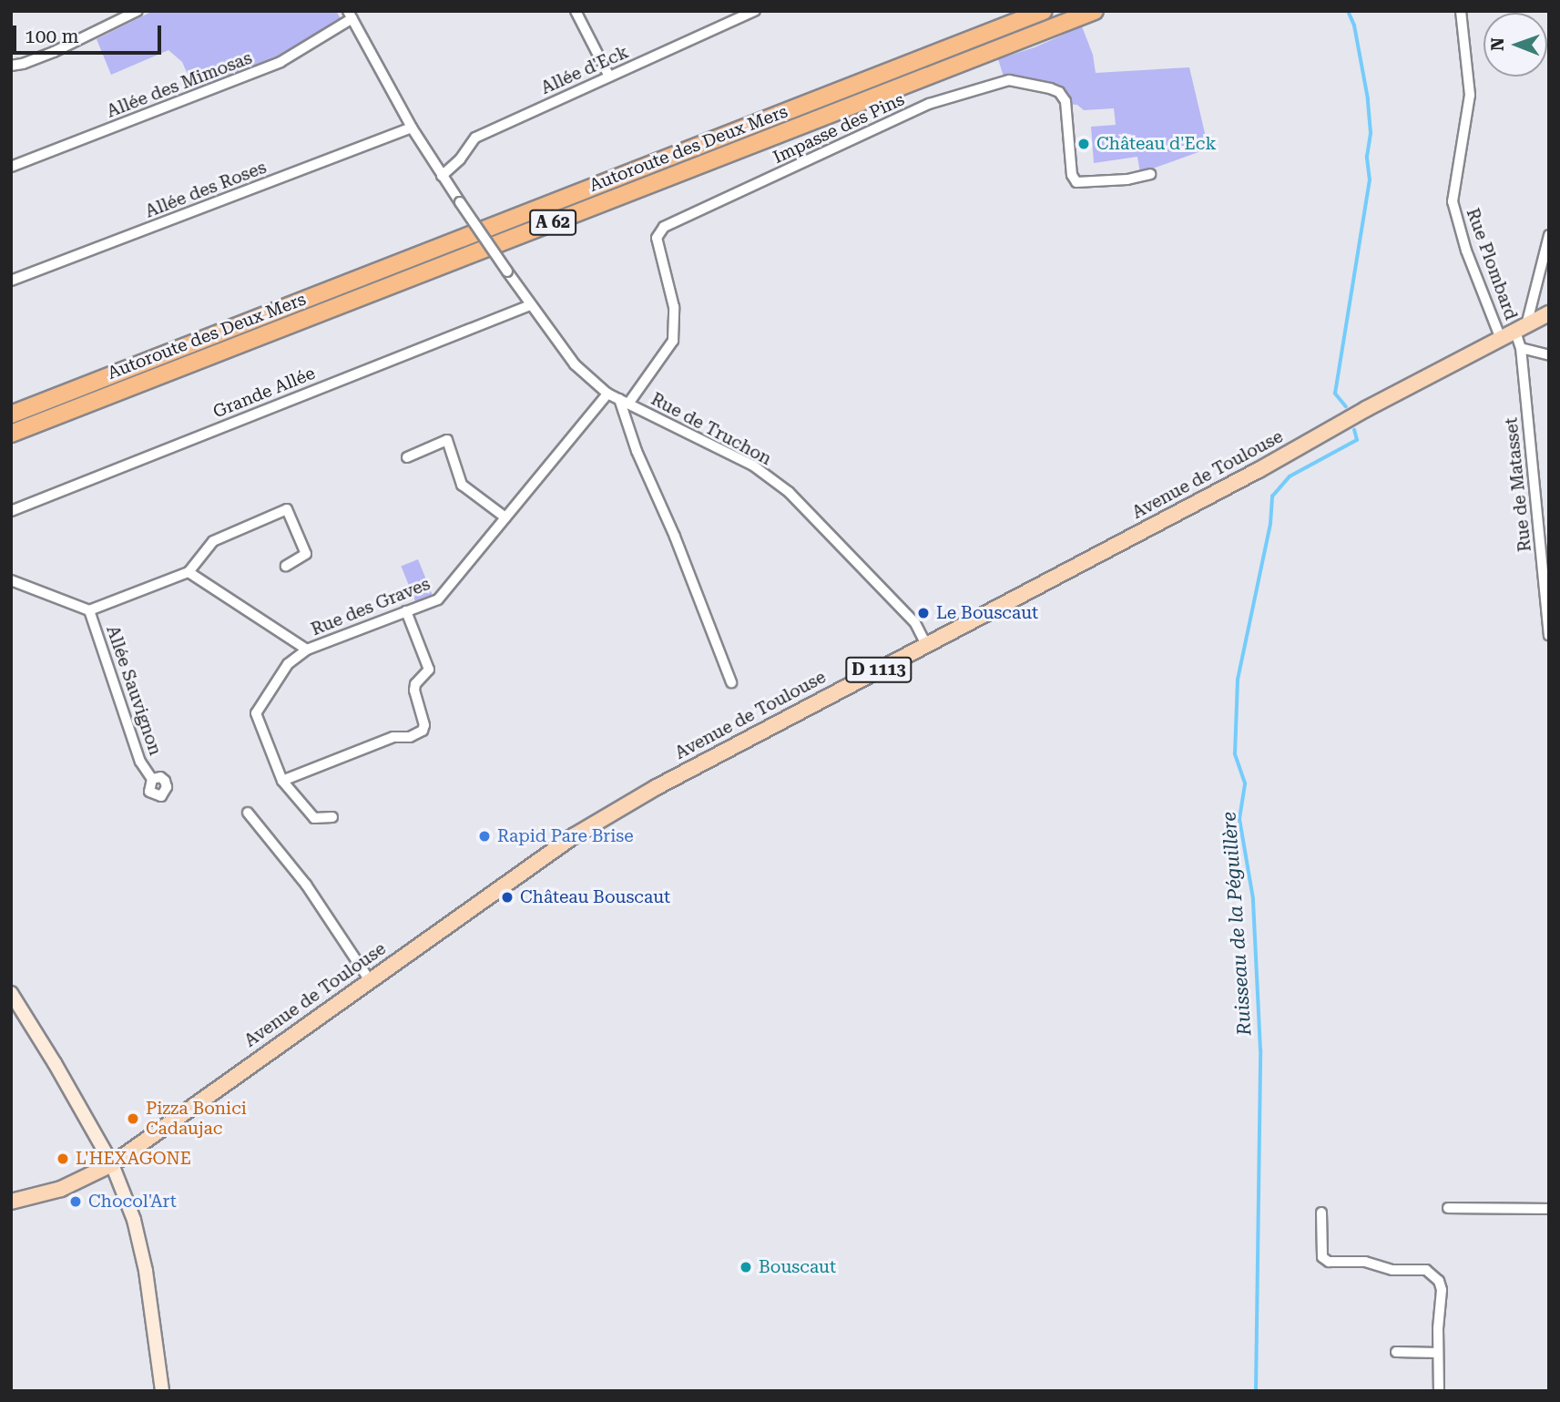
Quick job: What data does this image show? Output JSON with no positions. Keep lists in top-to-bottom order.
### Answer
{
  "streets": {
    "highway": ["Autoroute des Deux Mers", "A 62"],
    "main road": ["Avenue de Toulouse", "D 1113"],
    "street": [
      "Allée d'Eck",
      "Allée des Mimosas",
      "Impasse des Pins",
      "Allée des Roses",
      "Rue Plombard",
      "Grande Allée",
      "Rue de Truchon",
      "Rue de Matasset",
      "Rue des Graves",
      "Allée Sauvignon"
    ]
  },
  "crossings": [
    ["Allée d'Eck", "Rue de Truchon"],
    ["Impasse des Pins", "Rue de Truchon"],
    ["Rue Plombard", "Avenue de Toulouse"],
    ["Grande Allée", "Rue de Truchon"],
    ["Rue de Truchon", "Avenue de Toulouse"],
    ["Rue de Truchon", "Rue des Graves"],
    ["Avenue de Toulouse", "Rue de Matasset"],
    ["Avenue de Toulouse", "D 1113"]
  ],
  "water": ["Ruisseau de la Péguillère"],
  "places": [
    "Château d'Eck",
    "Le Bouscaut",
    "Rapid Pare Brise",
    "Château Bouscaut",
    "Pizza Bonici Cadaujac",
    "L'HEXAGONE",
    "Chocol'Art",
    "Bouscaut"
  ],
  "scale_bar": "100 m",
  "north": "left"
}
